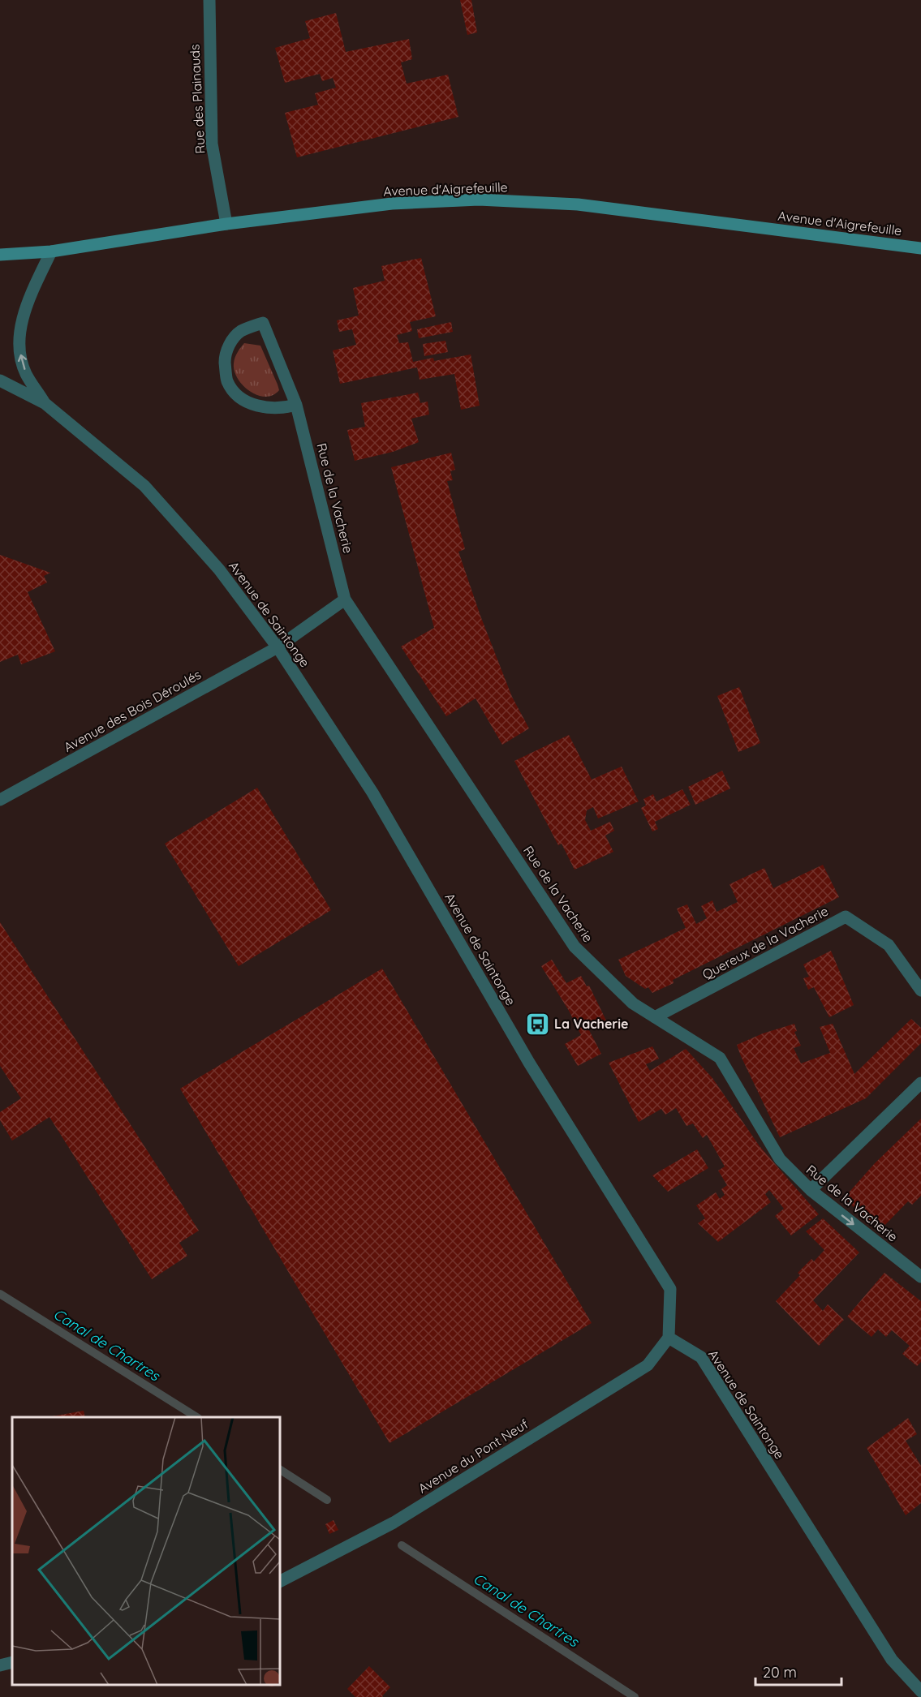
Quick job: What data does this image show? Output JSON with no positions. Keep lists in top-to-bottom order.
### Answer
{
  "streets": {
    "main road": ["Avenue d'Aigrefeuille"],
    "street": [
      "Rue des Plainauds",
      "Rue de la Vacherie",
      "Avenue de Saintonge",
      "Avenue des Bois Déroulés",
      "Quereux de la Vacherie",
      "Avenue du Pont Neuf"
    ]
  },
  "crossings": [
    ["Rue des Plainauds", "Avenue d'Aigrefeuille"],
    ["Avenue d'Aigrefeuille", "Avenue de Saintonge"],
    ["Rue de la Vacherie", "Quereux de la Vacherie"],
    ["Avenue de Saintonge", "Avenue des Bois Déroulés"],
    ["Avenue de Saintonge", "Avenue du Pont Neuf"]
  ],
  "water": ["Canal de Chartres"],
  "places": {
    "bus stop": ["La Vacherie"]
  },
  "scale_bar": "20 m"
}
